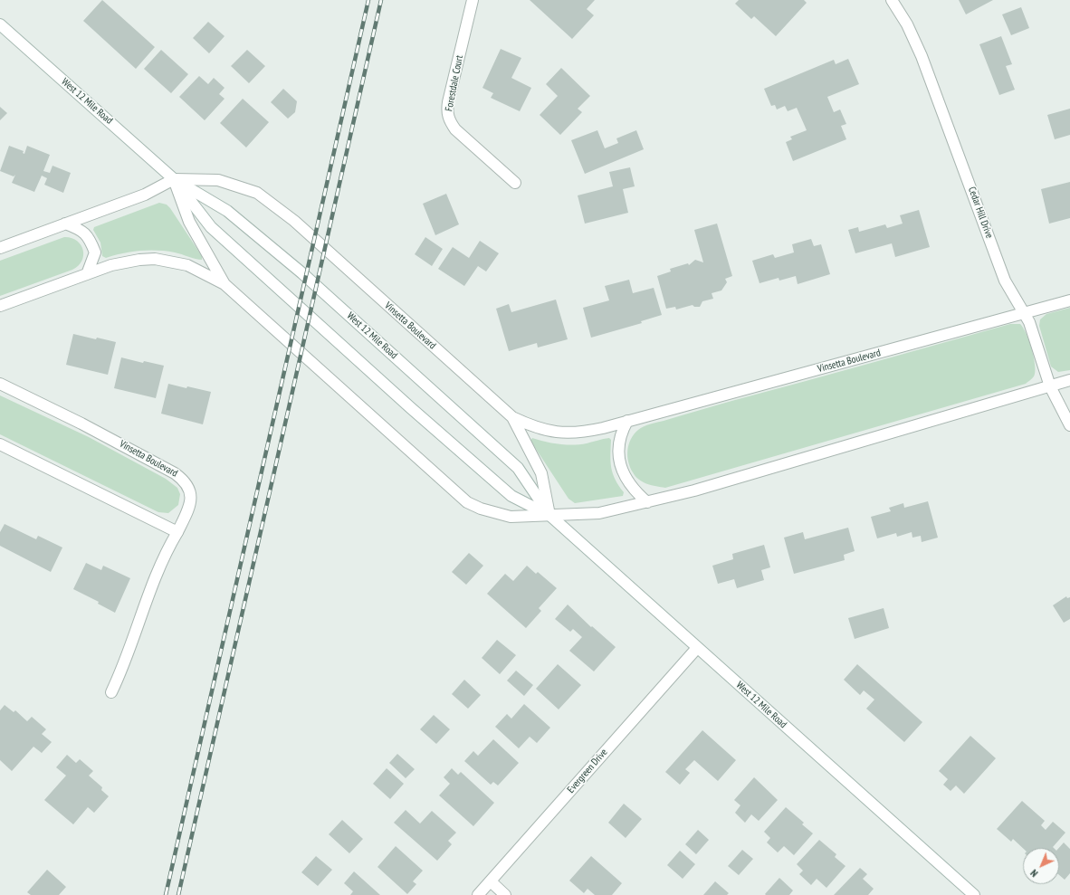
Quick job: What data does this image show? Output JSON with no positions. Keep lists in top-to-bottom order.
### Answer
{
  "streets": {
    "street": [
      "Forestdale Court",
      "West 12 Mile Road",
      "Cedar Hill Drive",
      "Vinsetta Boulevard",
      "Evergreen Drive"
    ]
  },
  "crossings": [
    ["West 12 Mile Road", "Vinsetta Boulevard"],
    ["West 12 Mile Road", "Evergreen Drive"],
    ["Cedar Hill Drive", "Vinsetta Boulevard"]
  ],
  "north": "bottom left"
}
